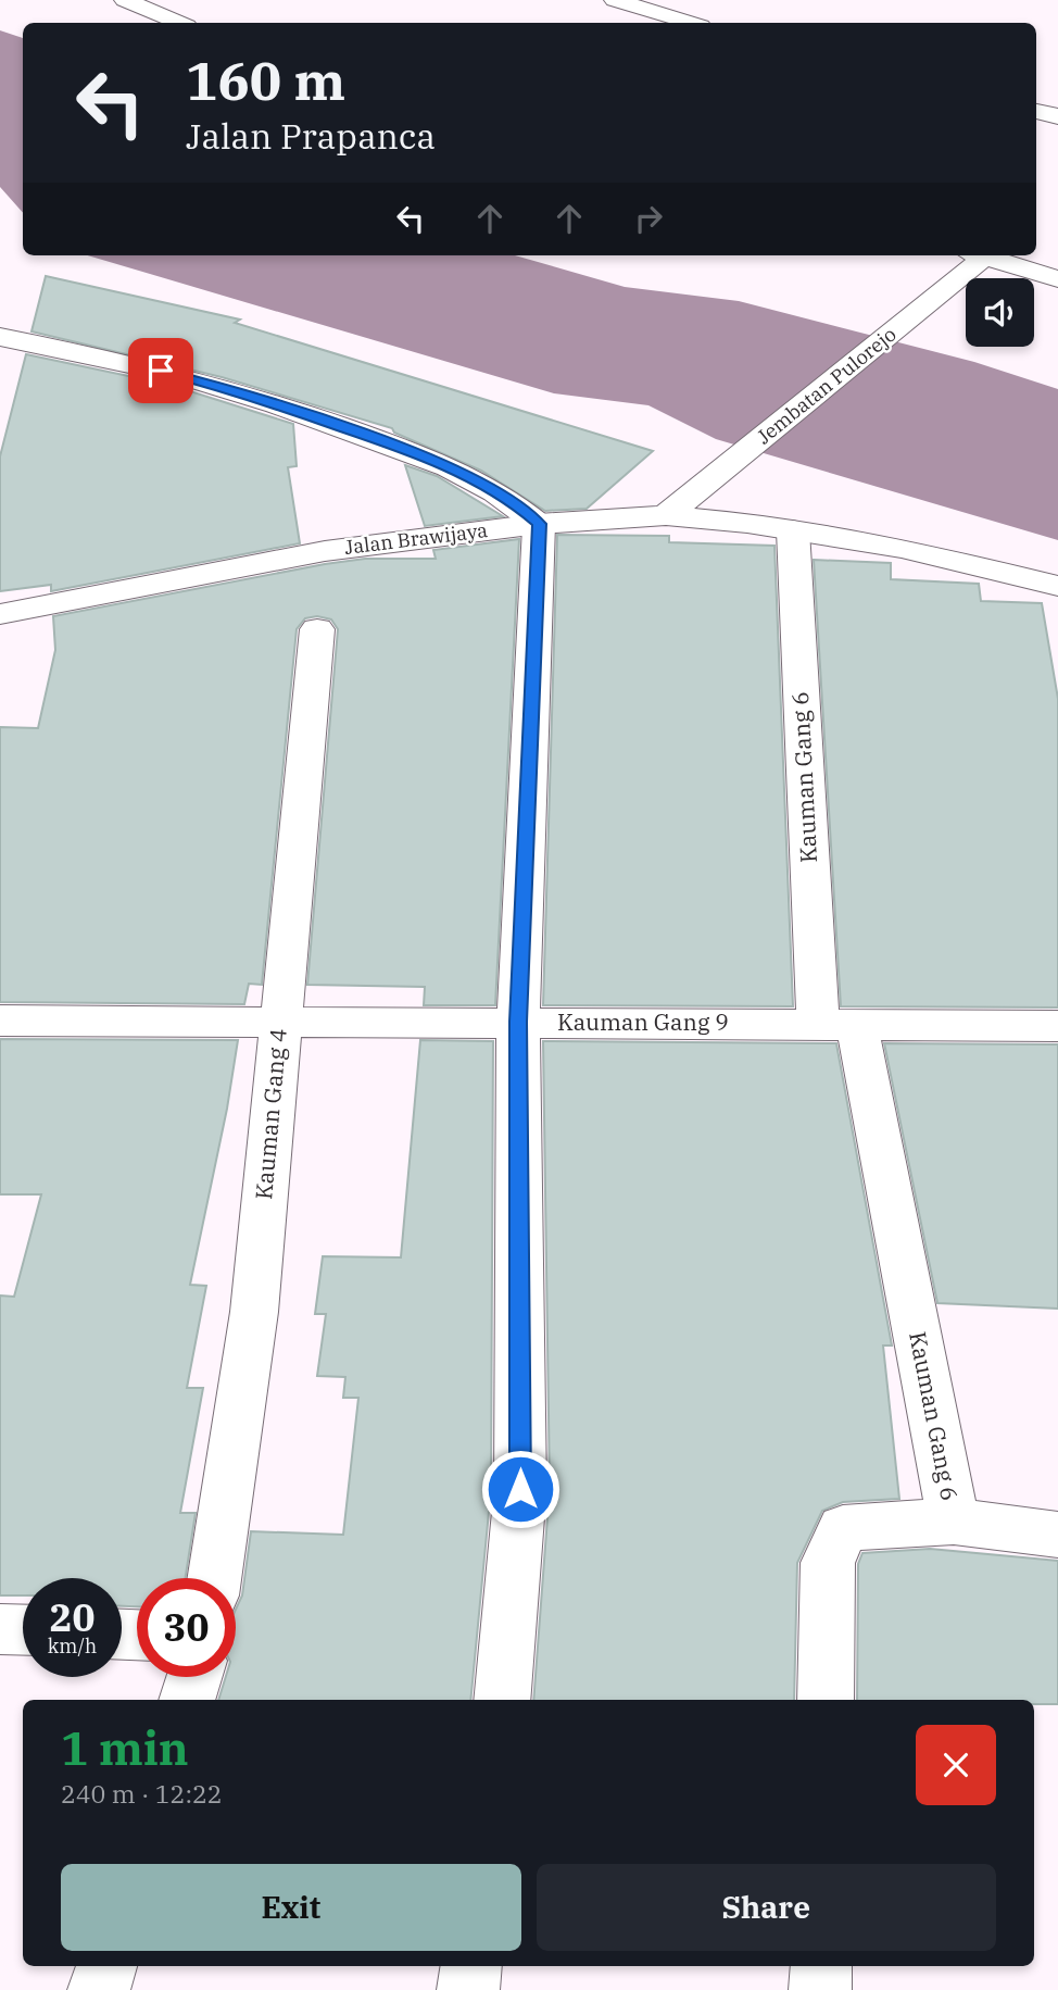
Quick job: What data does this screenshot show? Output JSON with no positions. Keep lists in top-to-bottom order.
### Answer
{
  "streets": {
    "street": [
      "Jembatan Pulorejo",
      "Jalan Brawijaya",
      "Kauman Gang 6",
      "Kauman Gang 9",
      "Kauman Gang 4"
    ]
  },
  "crossings": [
    ["Jembatan Pulorejo", "Jalan Brawijaya"],
    ["Jalan Brawijaya", "Kauman Gang 6"],
    ["Kauman Gang 6", "Kauman Gang 9"],
    ["Kauman Gang 9", "Kauman Gang 4"]
  ],
  "page": {
    "turn": ["160 m", "Jalan Prapanca"],
    "speed": "20 km/h",
    "limit": "30",
    "heading": ["1 min", "240 m · 12:22"],
    "buttons": ["Exit", "Share"]
  }
}
